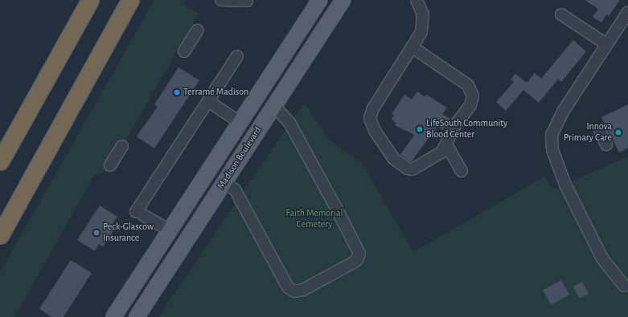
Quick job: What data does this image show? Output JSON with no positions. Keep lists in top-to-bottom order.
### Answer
{
  "streets": {
    "main road": ["Madison Boulevard"]
  },
  "parks": ["Faith Memorial Cemetery"],
  "places": [
    "Terramé Madison",
    "LifeSouth Community Blood Center",
    "Innova Primary Care",
    "Peck-Glascow Insurance"
  ]
}
